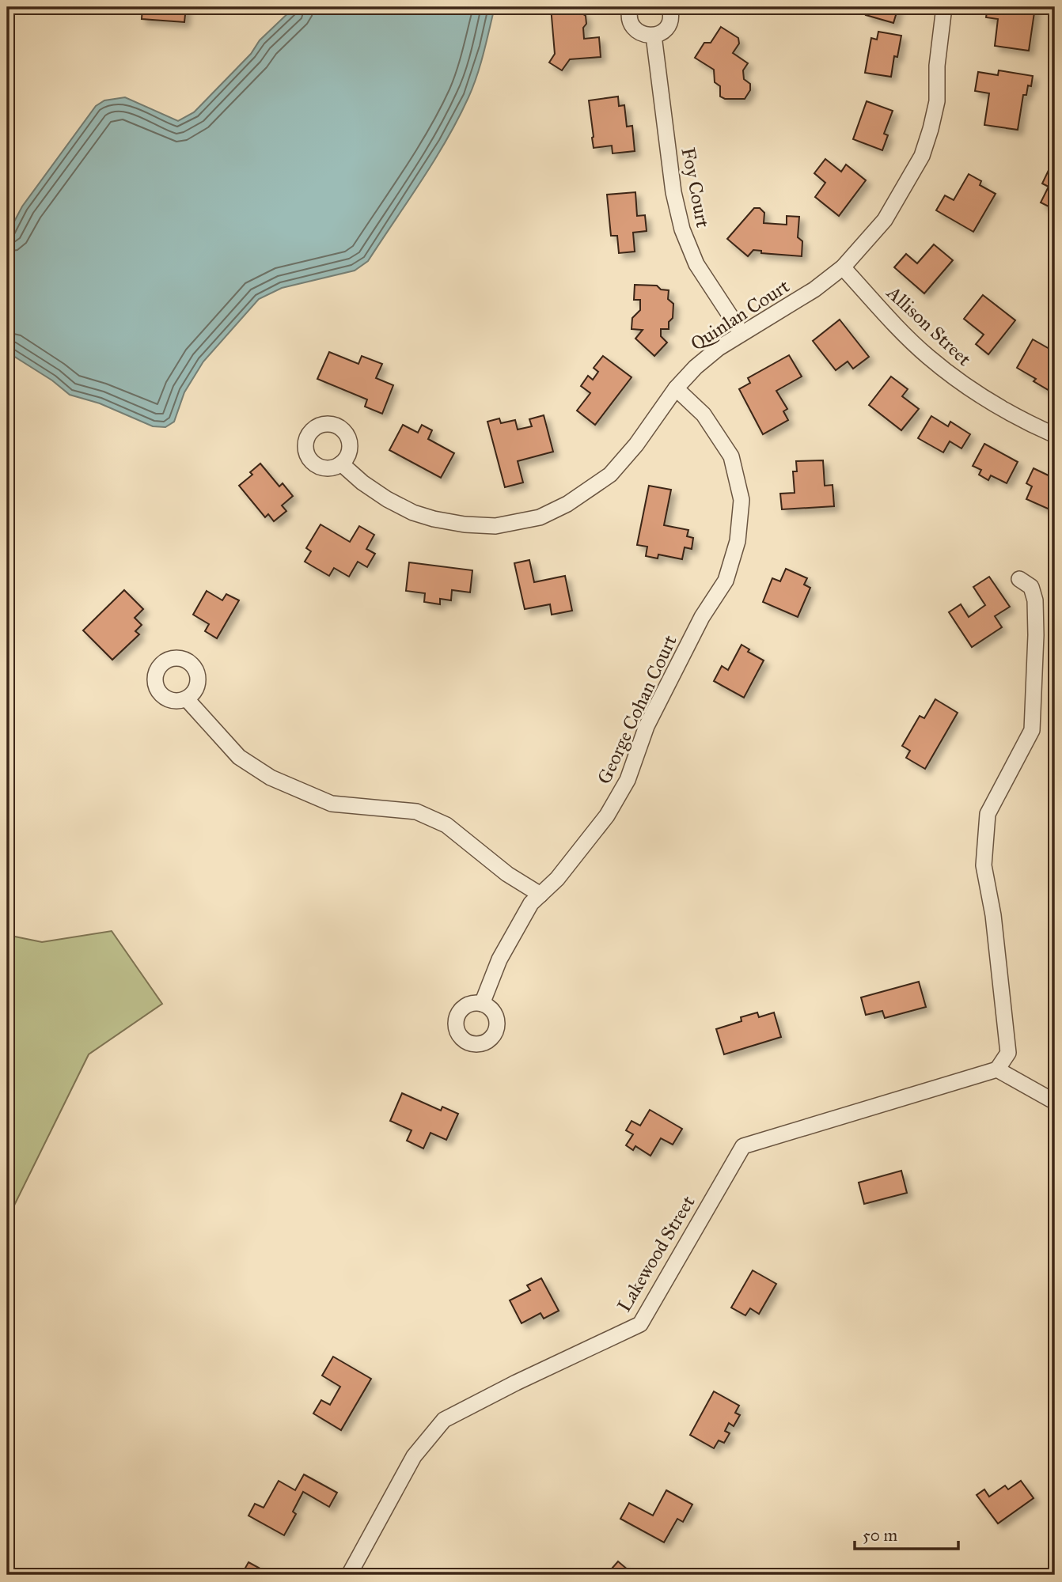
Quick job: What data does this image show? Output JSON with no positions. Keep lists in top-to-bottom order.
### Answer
{
  "streets": {
    "street": [
      "Foy Court",
      "Quinlan Court",
      "Allison Street",
      "George Cohan Court",
      "Lakewood Street"
    ]
  },
  "crossings": [
    ["Foy Court", "Quinlan Court"],
    ["Quinlan Court", "Allison Street"],
    ["Quinlan Court", "George Cohan Court"]
  ],
  "scale_bar": "50 m"
}
